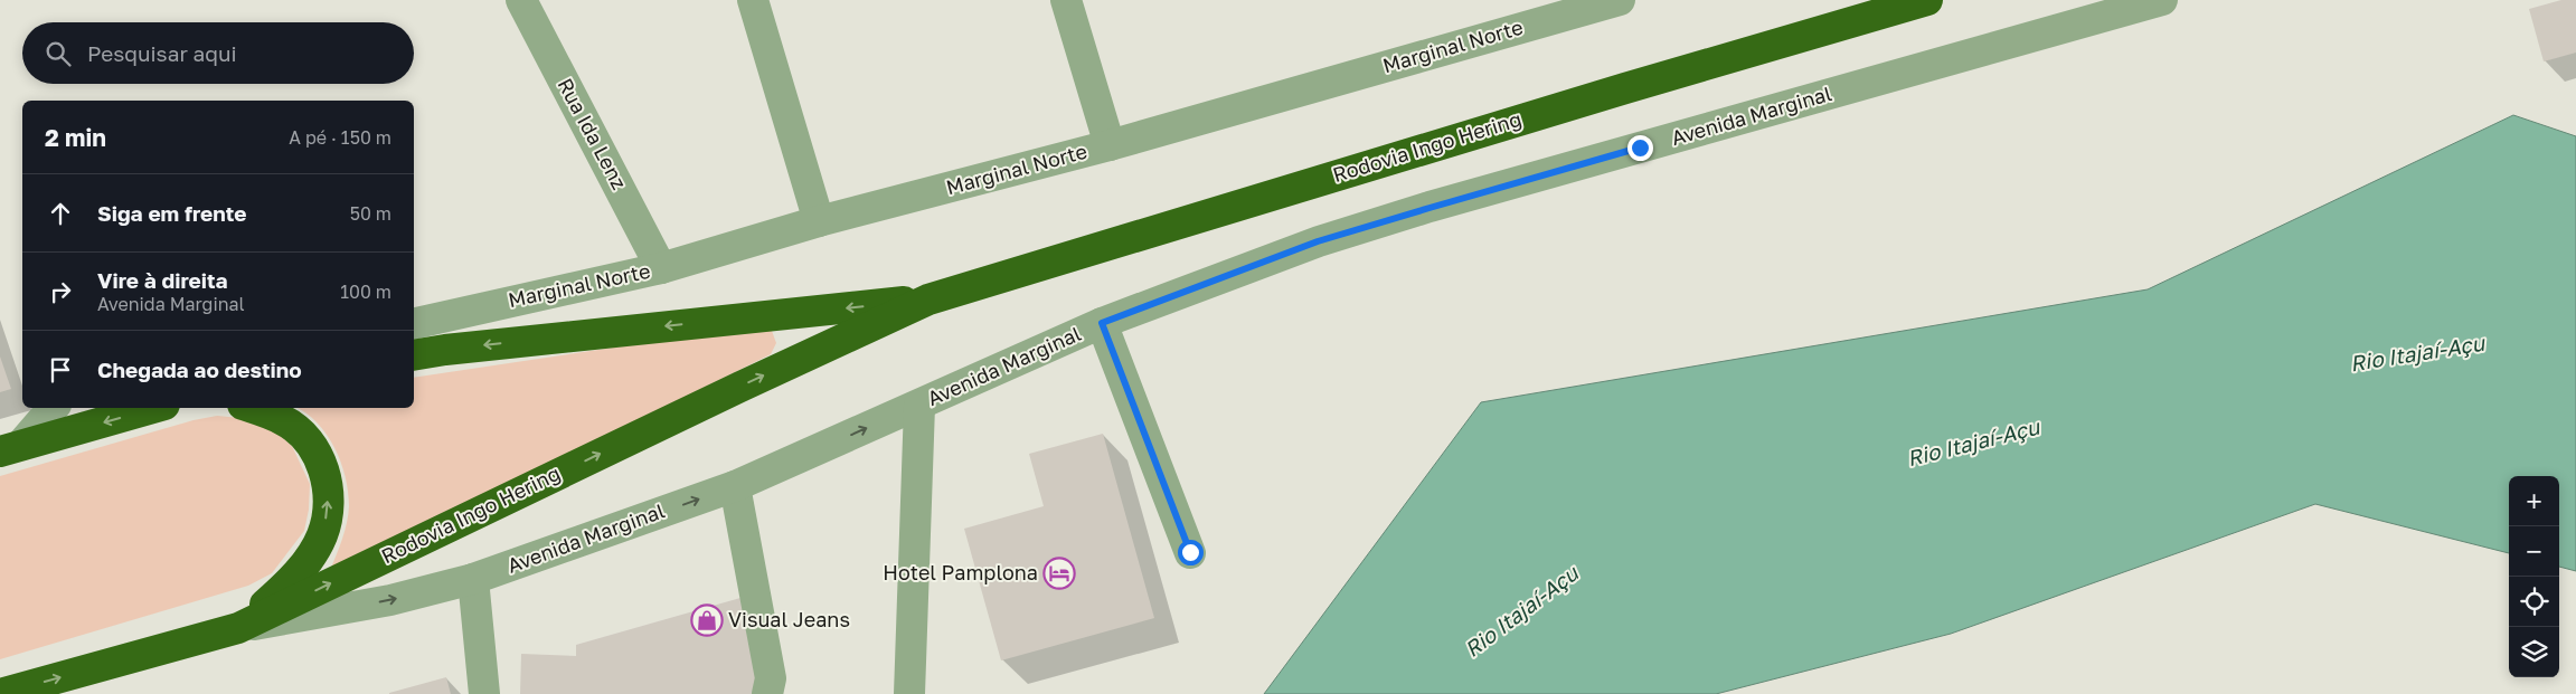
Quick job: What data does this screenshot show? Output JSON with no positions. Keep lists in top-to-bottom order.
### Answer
{
  "streets": {
    "highway": ["Rodovia Ingo Hering"],
    "street": ["Marginal Norte", "Avenida Marginal", "Rua Ida Lenz"]
  },
  "crossings": [
    ["Marginal Norte", "Rua Ida Lenz"],
    ["Avenida Marginal", "Rodovia Ingo Hering"]
  ],
  "one_way": ["Avenida Marginal"],
  "water": ["Rio Itajaí-Açu"],
  "places": {
    "hotel": ["Hotel Pamplona"],
    "shop": ["Visual Jeans"]
  },
  "page": {
    "search": "Pesquisar aqui",
    "heading": ["2 min", "A pé · 150 m"],
    "list": [
      ["Siga em frente", "50 m"],
      ["Vire à direita", "Avenida Marginal", "100 m"],
      "Chegada ao destino"
    ],
    "map_buttons": ["+", "−"]
  }
}
